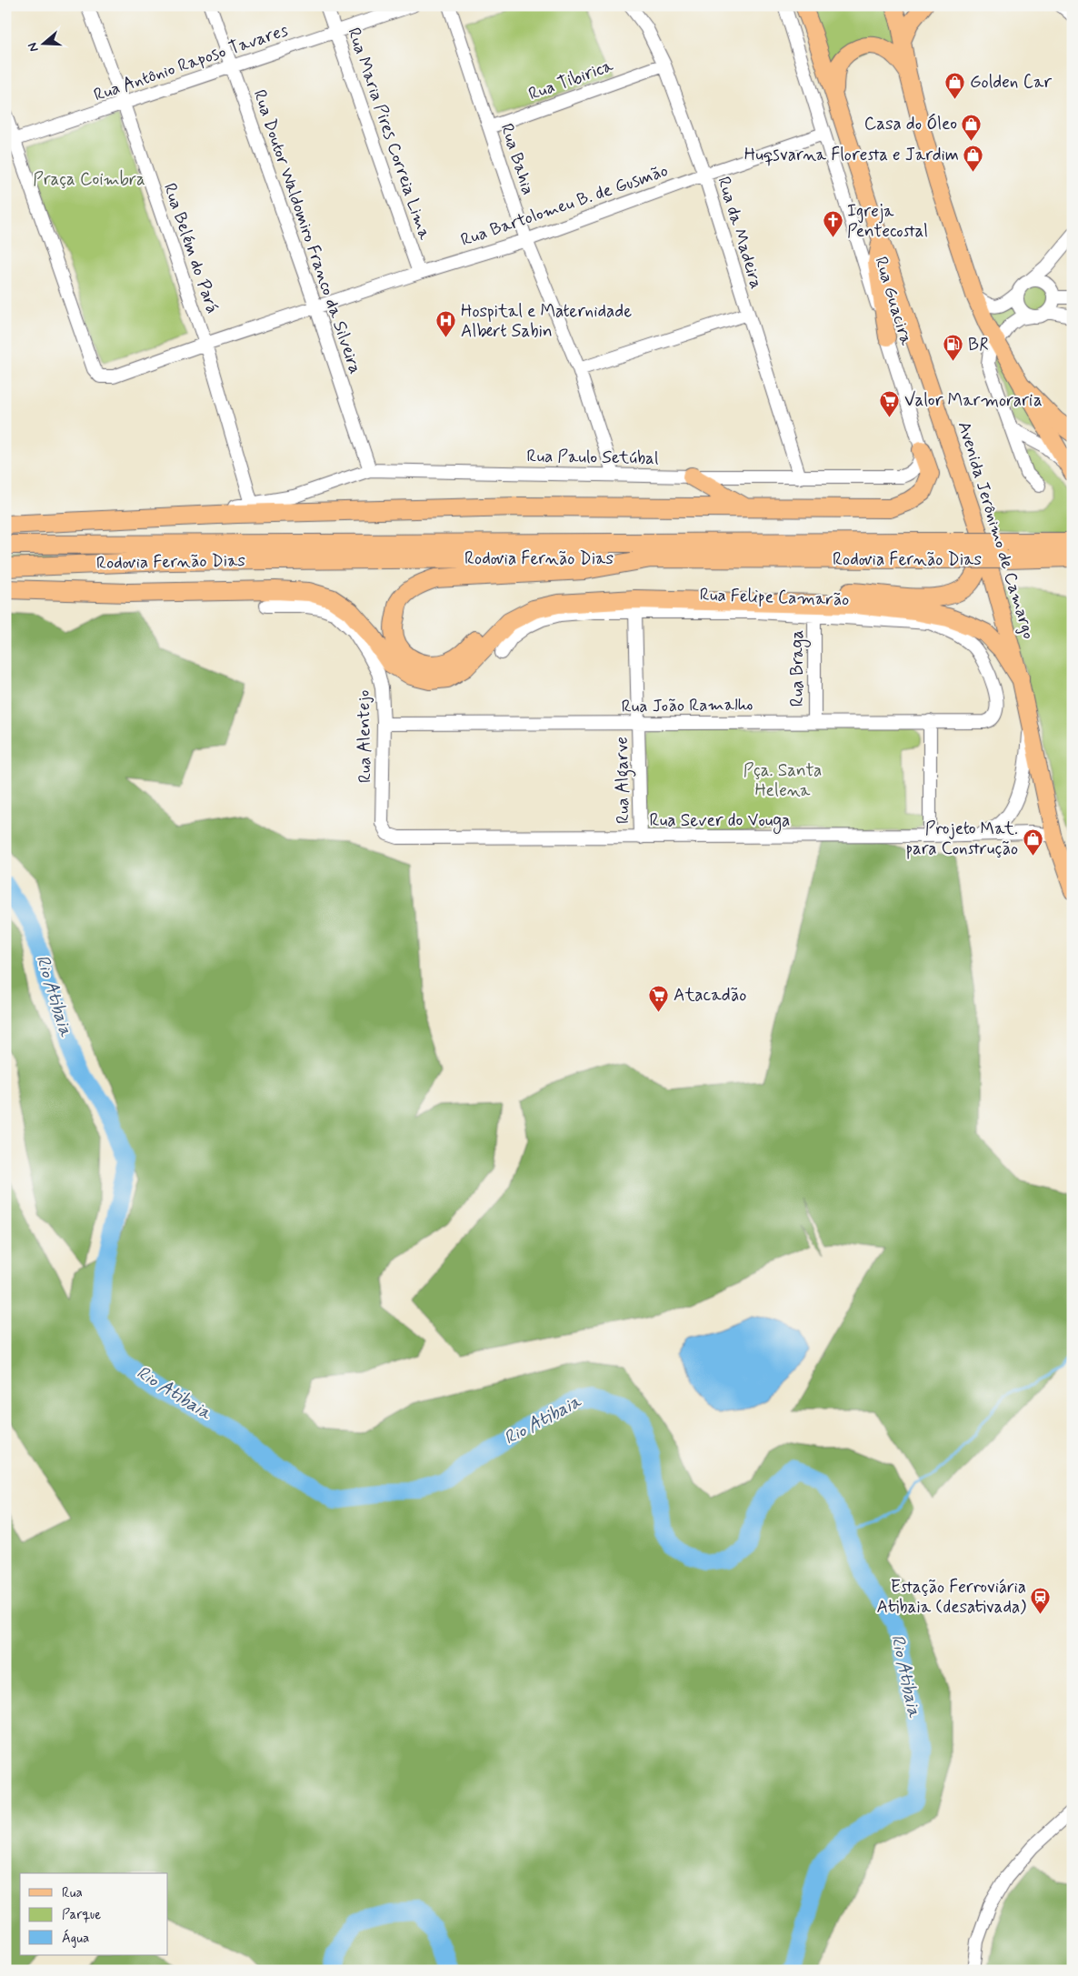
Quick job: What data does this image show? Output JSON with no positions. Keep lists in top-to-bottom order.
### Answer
{
  "streets": {
    "highway": ["Rodovia Fernão Dias"],
    "main road": ["Avenida Jerônimo de Camargo"],
    "street": [
      "Rua Antônio Raposo Tavares",
      "Rua Tibirica",
      "Rua Maria Pires Correia Lima",
      "Rua Bahia",
      "Rua Bartolomeu B. de Gusmão",
      "Rua Doutor Waldomiro Franco da Silveira",
      "Rua da Madeira",
      "Rua Belém do Pará",
      "Rua Guacira",
      "Rua Paulo Setúbal",
      "Rua Felipe Camarão",
      "Rua Braga",
      "Rua João Ramalho",
      "Rua Alentejo",
      "Rua Algarve",
      "Rua Sever do Vouga"
    ]
  },
  "crossings": [
    ["Rua Antônio Raposo Tavares", "Rua Maria Pires Correia Lima"],
    ["Rua Antônio Raposo Tavares", "Rua Bartolomeu B. de Gusmão"],
    ["Rua Antônio Raposo Tavares", "Rua Doutor Waldomiro Franco da Silveira"],
    ["Rua Antônio Raposo Tavares", "Rua Belém do Pará"],
    ["Rua Tibirica", "Rua Bahia"],
    ["Rua Tibirica", "Rua da Madeira"],
    ["Rua Maria Pires Correia Lima", "Rua Bartolomeu B. de Gusmão"],
    ["Rua Bahia", "Rua Bartolomeu B. de Gusmão"],
    ["Rua Bahia", "Rua Paulo Setúbal"],
    ["Rua Bartolomeu B. de Gusmão", "Rua Doutor Waldomiro Franco da Silveira"],
    ["Rua Bartolomeu B. de Gusmão", "Rua da Madeira"],
    ["Rua Bartolomeu B. de Gusmão", "Rua Belém do Pará"],
    ["Rua Bartolomeu B. de Gusmão", "Rua Guacira"],
    ["Rua Doutor Waldomiro Franco da Silveira", "Rua Paulo Setúbal"],
    ["Rua da Madeira", "Rua Paulo Setúbal"],
    ["Rua Belém do Pará", "Rua Paulo Setúbal"],
    ["Rua Guacira", "Rua Paulo Setúbal"],
    ["Avenida Jerônimo de Camargo", "Rua Sever do Vouga"],
    ["Rua Felipe Camarão", "Rua Braga"],
    ["Rua Felipe Camarão", "Rua João Ramalho"],
    ["Rua Felipe Camarão", "Rua Algarve"],
    ["Rua Braga", "Rua João Ramalho"],
    ["Rua João Ramalho", "Rua Alentejo"],
    ["Rua João Ramalho", "Rua Algarve"],
    ["Rua Alentejo", "Rua Sever do Vouga"],
    ["Rua Algarve", "Rua Sever do Vouga"]
  ],
  "water": ["Rio Atibaia"],
  "parks": ["Praça Coimbra", "Pça. Santa Helena"],
  "places": {
    "shop": [
      "Golden Car",
      "Casa do Óleo",
      "Huqsvarna Floresta e Jardim",
      "Projeto Mat. para Construção"
    ],
    "church": ["Igreja Pentecostal"],
    "hospital": ["Hospital e Maternidade Albert Sabin"],
    "fuel station": ["BR"],
    "supermarket": ["Valor Marmoraria", "Atacadão"],
    "station": ["Estação Ferroviária Atibaia (desativada)"]
  },
  "legend": ["Rua", "Parque", "Água"],
  "north": "left"
}
